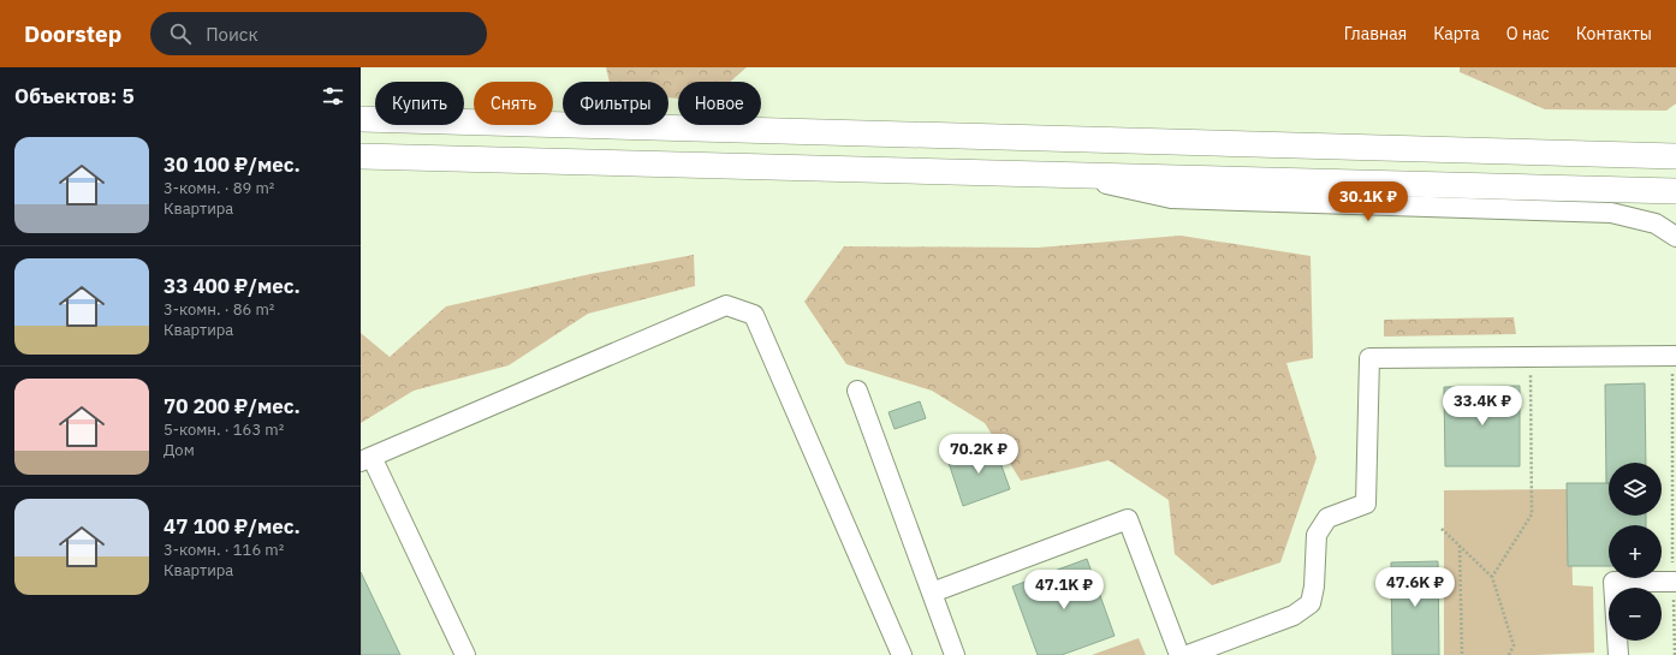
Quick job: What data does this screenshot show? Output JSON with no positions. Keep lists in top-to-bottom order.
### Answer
{
  "page": {
    "header": "Doorstep",
    "search": "Поиск",
    "nav": [
      "Главная",
      "Карта",
      "О нас",
      "Контакты"
    ],
    "heading": "Объектов: 5",
    "chip": [
      "Купить",
      "Снять",
      "Фильтры",
      "Новое"
    ],
    "list": [
      {
        "name": "30 100 ₽/мес.",
        "note": "3-комн. · 89 m² · Квартира"
      },
      {
        "name": "33 400 ₽/мес.",
        "note": "3-комн. · 86 m² · Квартира"
      },
      {
        "name": "70 200 ₽/мес.",
        "note": "5-комн. · 163 m² · Дом"
      },
      {
        "name": "47 100 ₽/мес.",
        "note": "3-комн. · 116 m² · Квартира"
      }
    ],
    "price": [
      "30.1K ₽",
      "33.4K ₽",
      "70.2K ₽",
      "47.6K ₽",
      "47.1K ₽"
    ],
    "map_buttons": ["+", "−"]
  }
}
